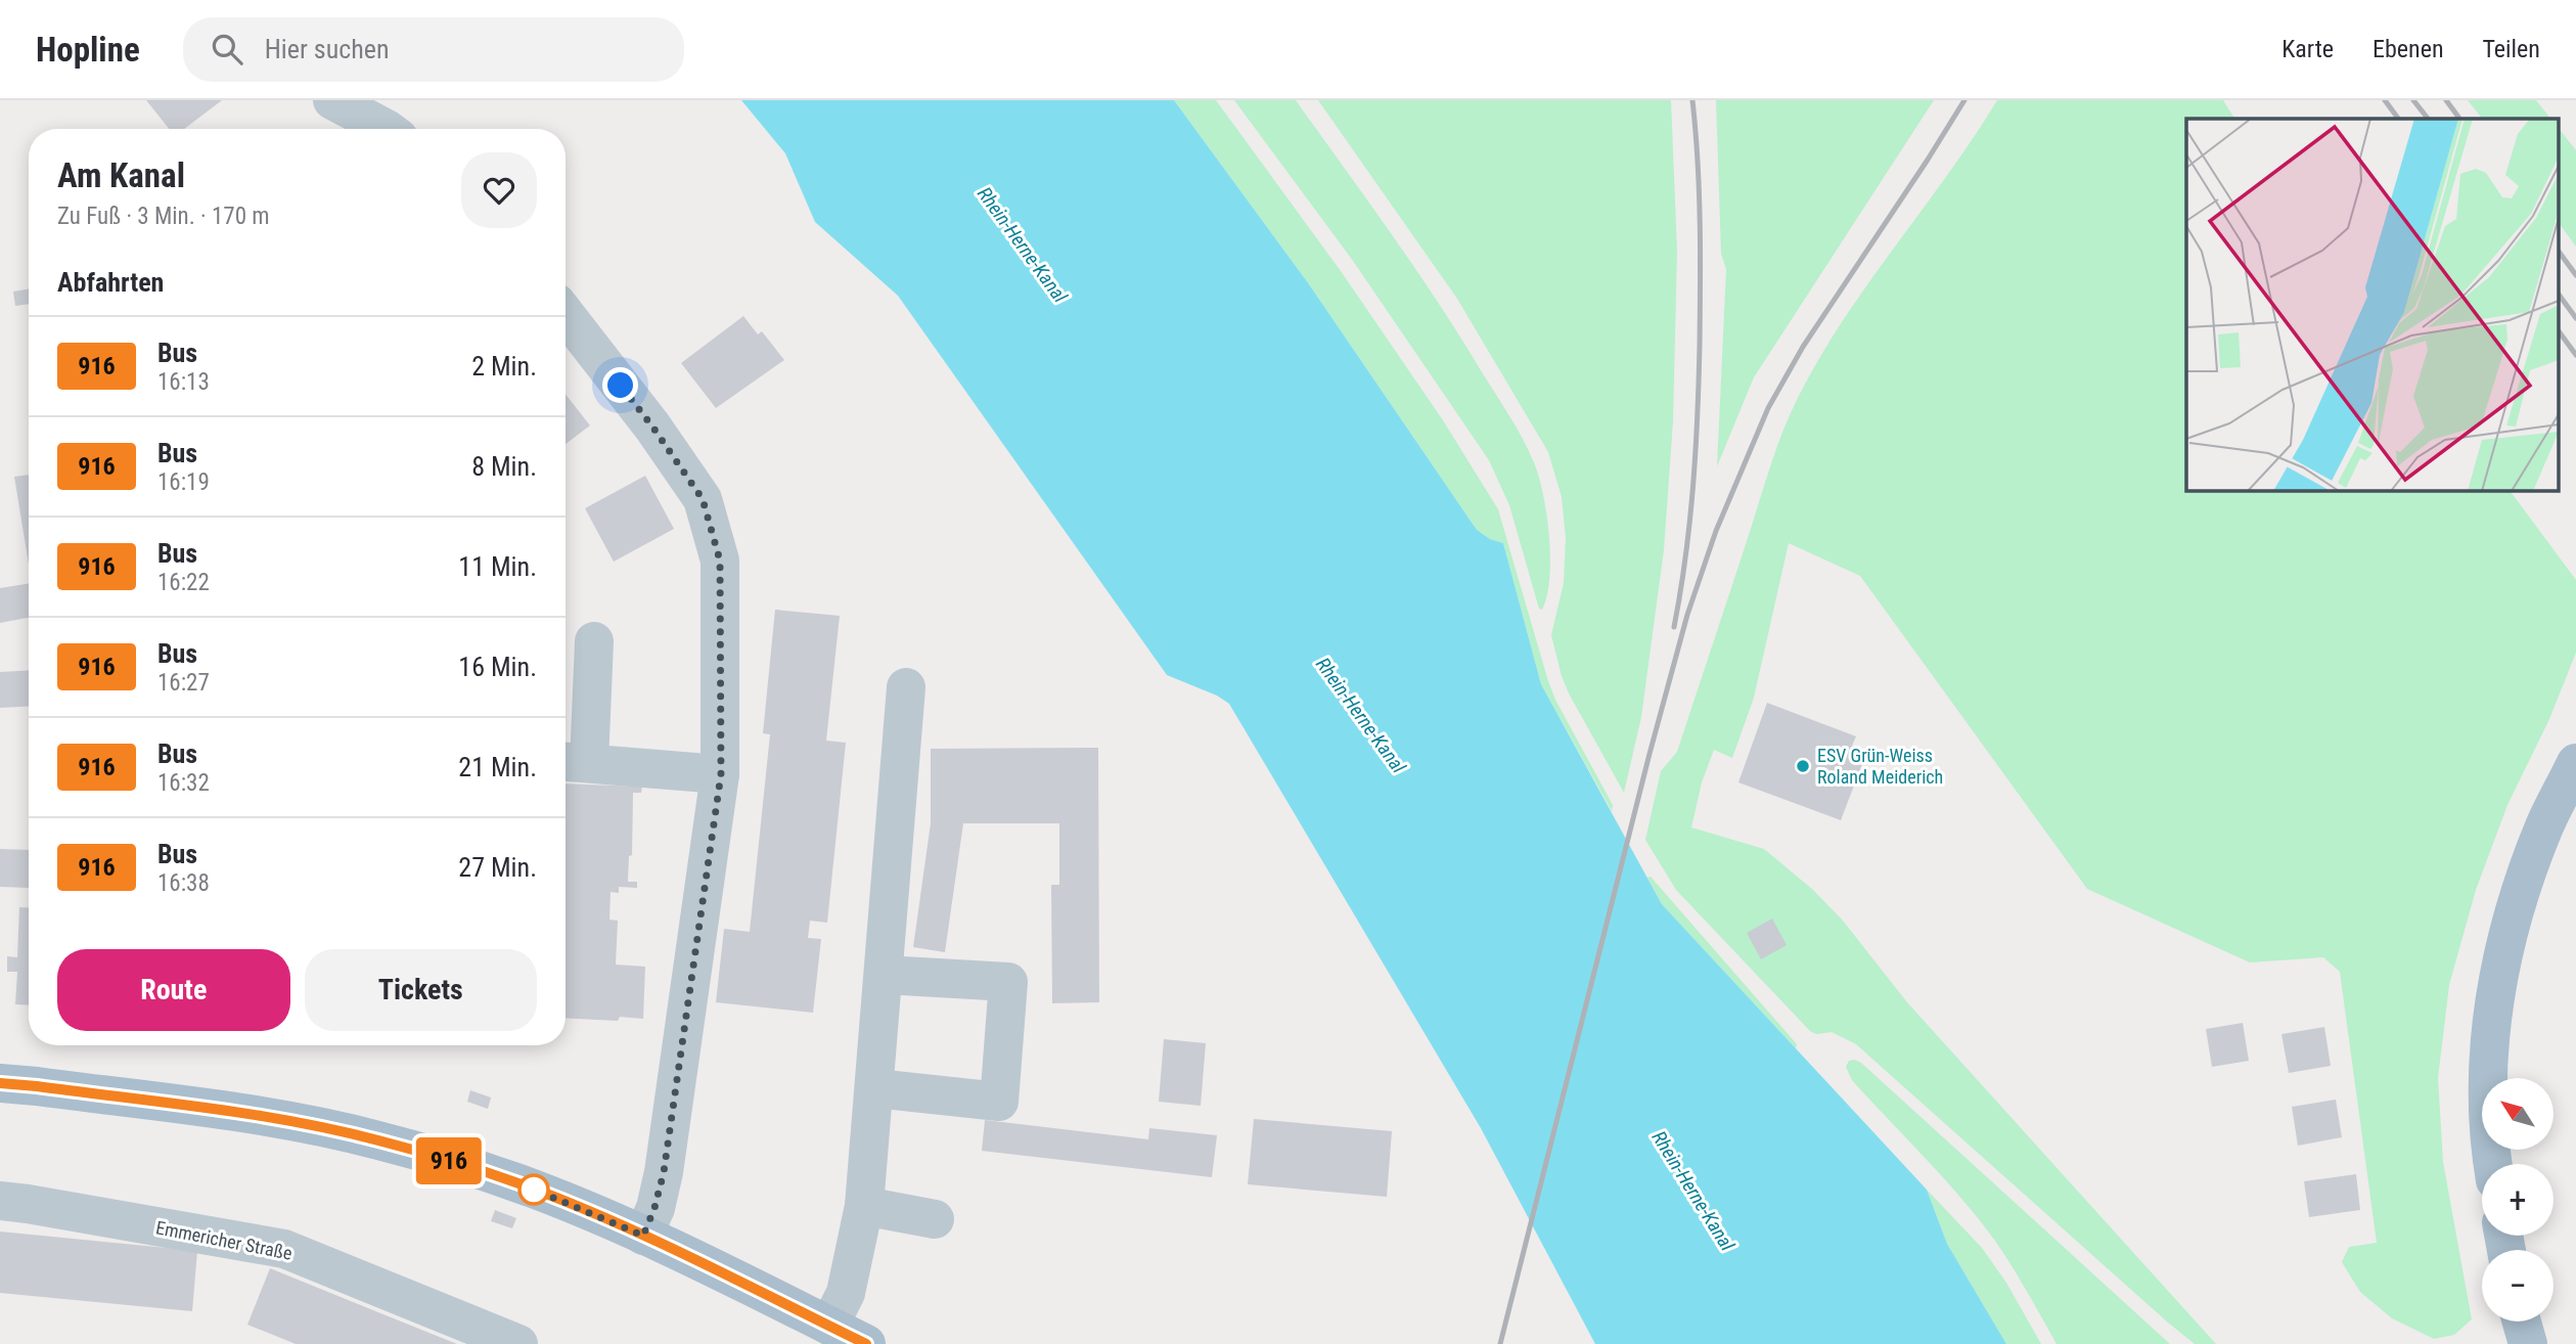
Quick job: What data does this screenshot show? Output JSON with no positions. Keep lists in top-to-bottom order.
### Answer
{
  "streets": {
    "street": ["Emmericher Straße"]
  },
  "water": ["Rhein-Herne-Kanal"],
  "places": ["ESV Grün-Weiss Roland Meiderich"],
  "lines": ["bus line 916"],
  "north": "top left",
  "page": {
    "header": "Hopline",
    "search": "Hier suchen",
    "nav": ["Karte", "Ebenen", "Teilen"],
    "on_map": "916",
    "heading": [
      ["Am Kanal", "Zu Fuß · 3 Min. · 170 m"],
      "Abfahrten"
    ],
    "list": [
      {
        "mark": "916",
        "name": "Bus",
        "note": "16:13",
        "value": "2 Min."
      },
      {
        "mark": "916",
        "name": "Bus",
        "note": "16:19",
        "value": "8 Min."
      },
      {
        "mark": "916",
        "name": "Bus",
        "note": "16:22",
        "value": "11 Min."
      },
      {
        "mark": "916",
        "name": "Bus",
        "note": "16:27",
        "value": "16 Min."
      },
      {
        "mark": "916",
        "name": "Bus",
        "note": "16:32",
        "value": "21 Min."
      },
      {
        "mark": "916",
        "name": "Bus",
        "note": "16:38",
        "value": "27 Min."
      }
    ],
    "buttons": ["Route", "Tickets"],
    "map_buttons": ["+", "−"]
  }
}
